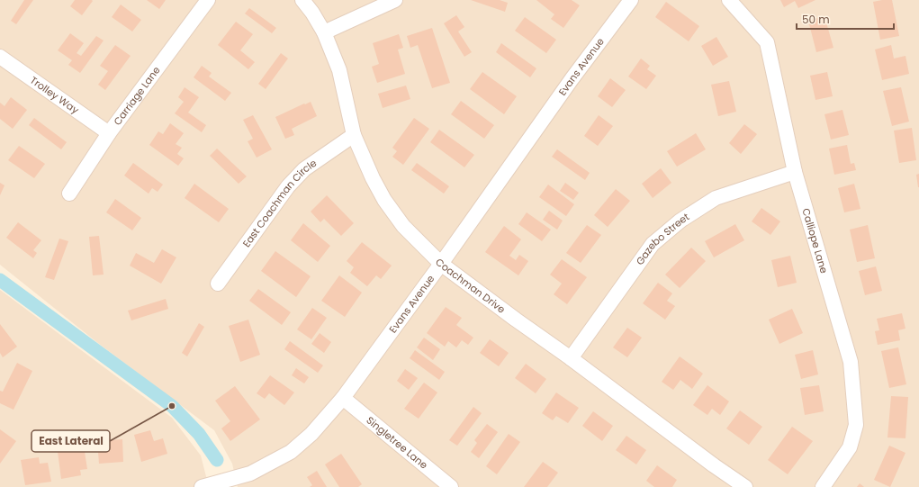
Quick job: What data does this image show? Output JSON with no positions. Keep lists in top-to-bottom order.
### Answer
{
  "streets": {
    "street": [
      "Evans Avenue",
      "Trolley Way",
      "Carriage Lane",
      "East Coachman Circle",
      "Gazebo Street",
      "Calliope Lane",
      "Coachman Drive",
      "Singletree Lane"
    ]
  },
  "crossings": [
    ["Evans Avenue", "Coachman Drive"],
    ["Evans Avenue", "Singletree Lane"],
    ["Trolley Way", "Carriage Lane"],
    ["East Coachman Circle", "Coachman Drive"],
    ["Gazebo Street", "Calliope Lane"],
    ["Gazebo Street", "Coachman Drive"]
  ],
  "places": ["East Lateral"],
  "scale_bar": "50 m"
}
